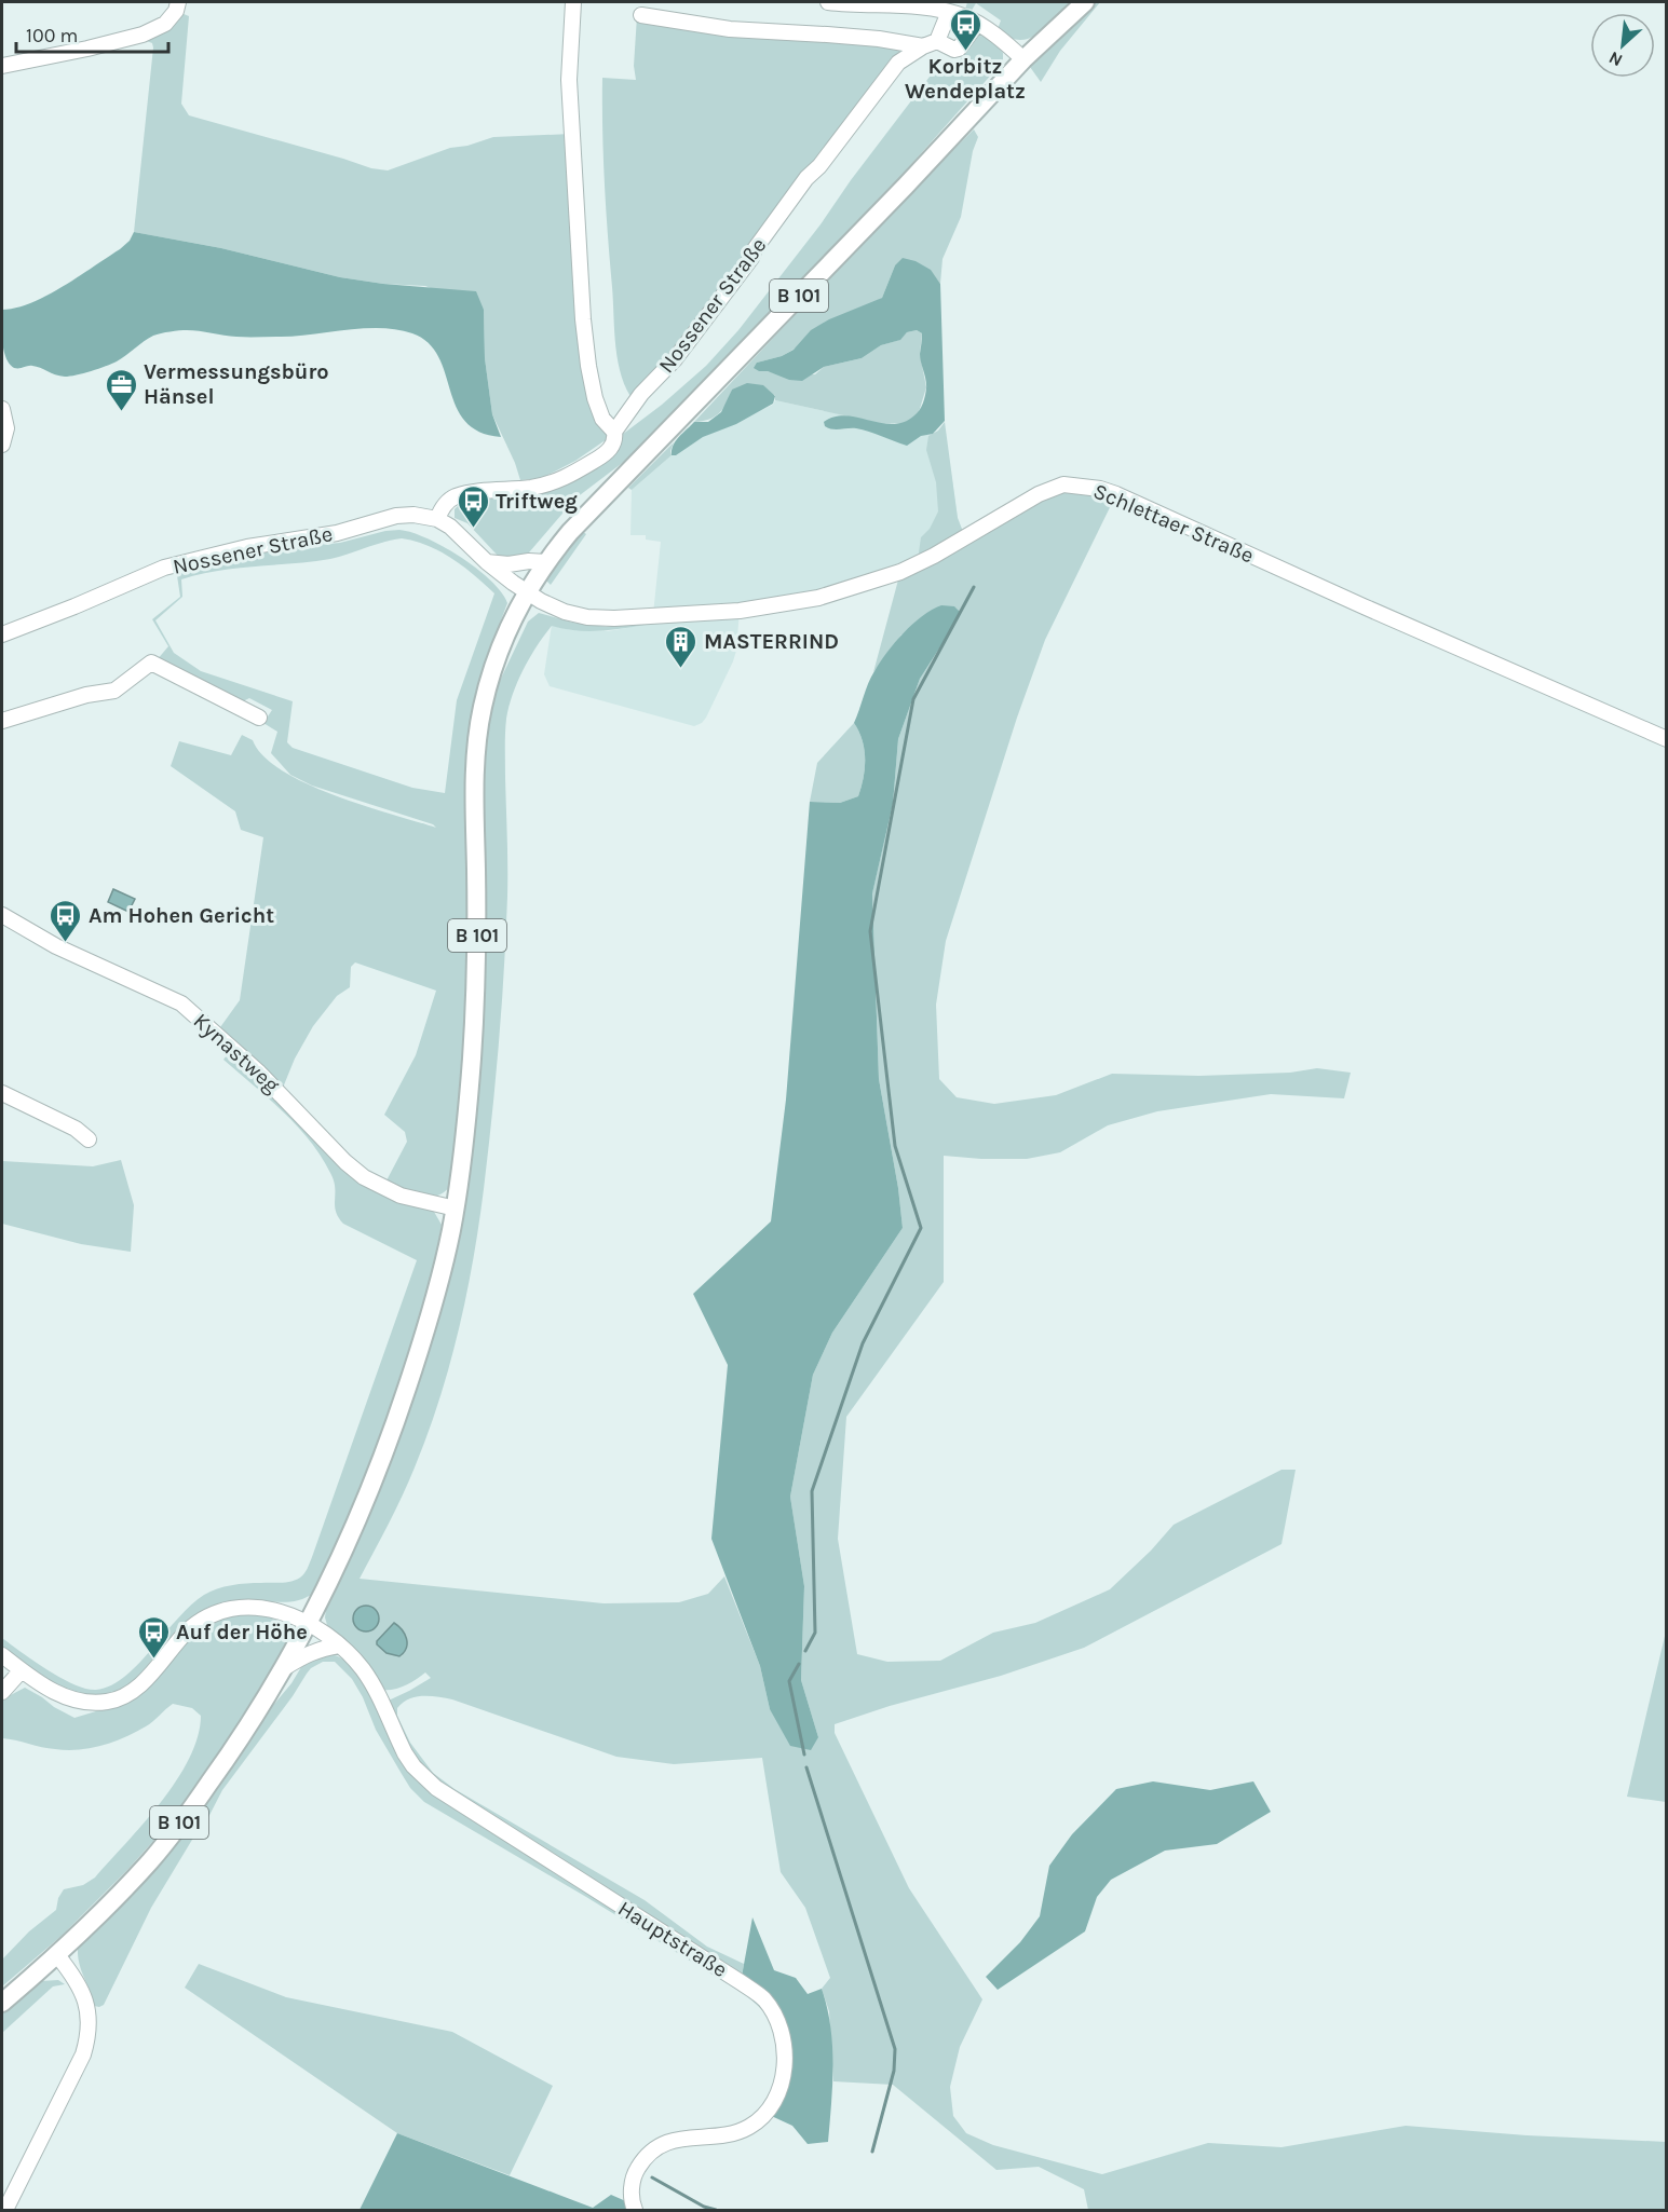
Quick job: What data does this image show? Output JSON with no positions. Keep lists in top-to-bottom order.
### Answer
{
  "streets": {
    "main road": ["B 101"],
    "street": [
      "Nossener Straße",
      "Schlettaer Straße",
      "Kynastweg",
      "Hauptstraße"
    ]
  },
  "crossings": [
    ["B 101", "Schlettaer Straße"],
    ["B 101", "Kynastweg"],
    ["B 101", "Hauptstraße"]
  ],
  "places": {
    "bus stop": [
      "Korbitz Wendeplatz",
      "Triftweg",
      "Am Hohen Gericht",
      "Auf der Höhe"
    ],
    "office": ["Vermessungsbüro Hänsel"],
    "building": ["MASTERRIND"]
  },
  "scale_bar": "100 m",
  "north": "bottom left"
}
